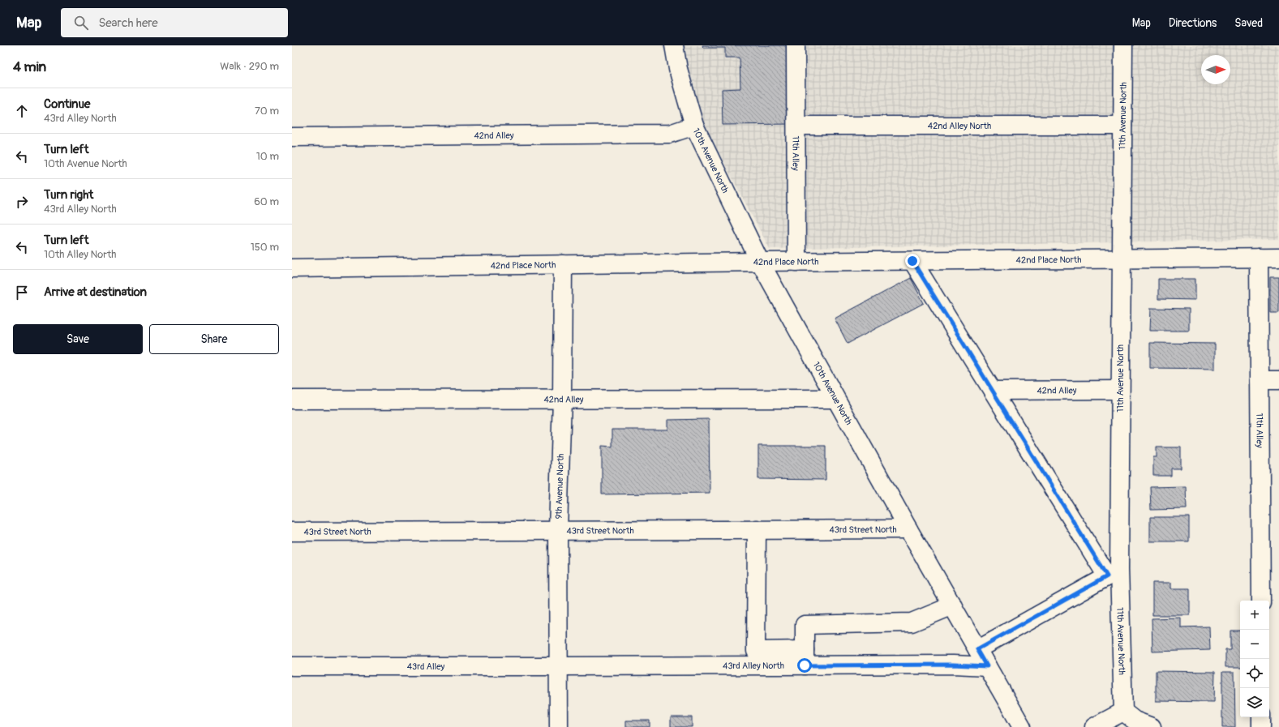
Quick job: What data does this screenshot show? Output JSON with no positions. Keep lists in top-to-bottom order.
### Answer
{
  "streets": {
    "street": [
      "11th Avenue North",
      "42nd Alley North",
      "42nd Alley",
      "11th Alley",
      "10th Avenue North",
      "42nd Place North",
      "9th Avenue North",
      "43rd Street North",
      "43rd Alley North",
      "43rd Alley"
    ]
  },
  "crossings": [
    ["11th Avenue North", "42nd Alley North"],
    ["11th Avenue North", "42nd Alley"],
    ["11th Avenue North", "42nd Place North"],
    ["42nd Alley North", "11th Alley"],
    ["42nd Alley", "10th Avenue North"],
    ["42nd Alley", "9th Avenue North"],
    ["11th Alley", "42nd Place North"],
    ["10th Avenue North", "42nd Place North"],
    ["10th Avenue North", "43rd Street North"],
    ["10th Avenue North", "43rd Alley North"],
    ["42nd Place North", "9th Avenue North"],
    ["9th Avenue North", "43rd Street North"],
    ["9th Avenue North", "43rd Alley North"],
    ["9th Avenue North", "43rd Alley"],
    ["43rd Alley North", "43rd Alley"]
  ],
  "north": "right",
  "page": {
    "header": "Map",
    "search": "Search here",
    "nav": ["Map", "Directions", "Saved"],
    "heading": ["4 min", "Walk · 290 m"],
    "list": [
      ["Continue", "43rd Alley North", "70 m"],
      ["Turn left", "10th Avenue North", "10 m"],
      ["Turn right", "43rd Alley North", "60 m"],
      ["Turn left", "10th Alley North", "150 m"],
      "Arrive at destination"
    ],
    "buttons": ["Save", "Share"],
    "map_buttons": ["+", "−"]
  }
}
